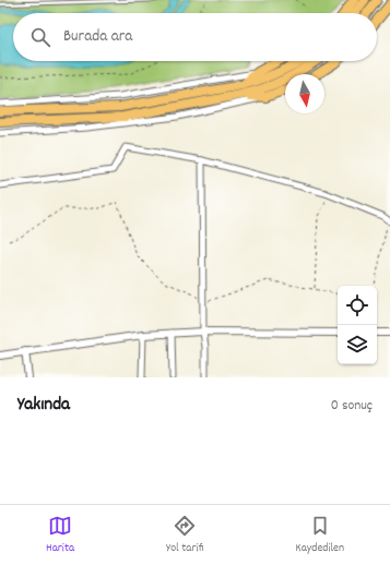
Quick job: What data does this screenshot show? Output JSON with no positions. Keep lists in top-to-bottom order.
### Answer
{
  "north": "bottom",
  "page": {
    "search": "Burada ara",
    "heading": ["Yakında", "0 sonuç"],
    "nav": ["Harita", "Yol tarifi", "Kaydedilen"]
  }
}
